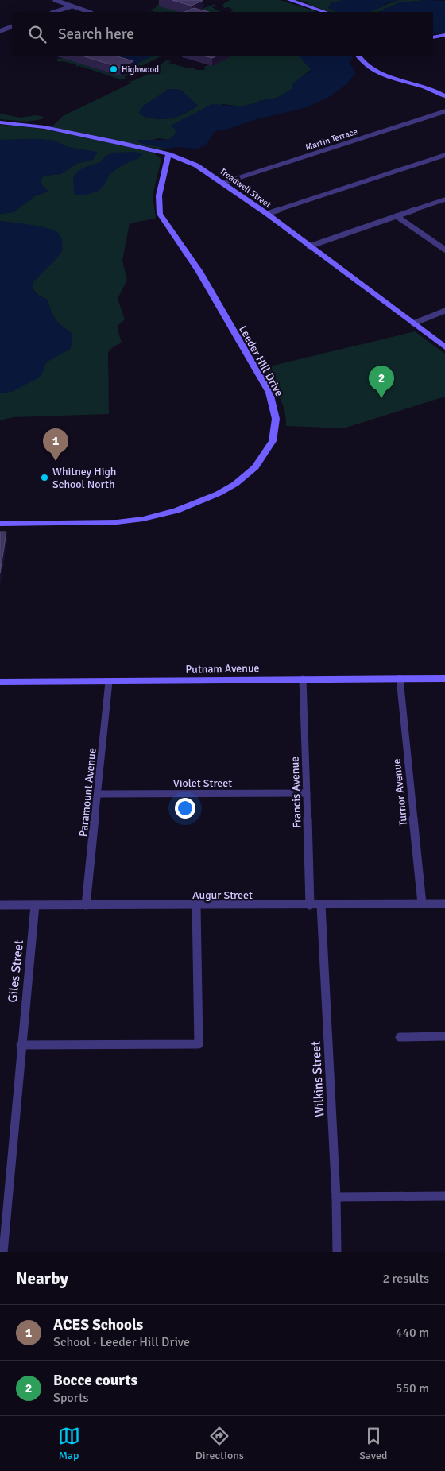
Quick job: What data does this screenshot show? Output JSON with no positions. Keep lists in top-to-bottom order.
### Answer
{
  "streets": {
    "street": [
      "Martin Terrace",
      "Treadwell Street",
      "Leeder Hill Drive",
      "Putnam Avenue",
      "Violet Street",
      "Paramount Avenue",
      "Francis Avenue",
      "Turnor Avenue",
      "Augur Street",
      "Giles Street",
      "Wilkins Street"
    ]
  },
  "crossings": [
    ["Martin Terrace", "Treadwell Street"],
    ["Treadwell Street", "Leeder Hill Drive"],
    ["Putnam Avenue", "Paramount Avenue"],
    ["Putnam Avenue", "Francis Avenue"],
    ["Putnam Avenue", "Turnor Avenue"],
    ["Violet Street", "Paramount Avenue"],
    ["Violet Street", "Francis Avenue"],
    ["Paramount Avenue", "Augur Street"],
    ["Francis Avenue", "Augur Street"],
    ["Turnor Avenue", "Augur Street"],
    ["Augur Street", "Giles Street"],
    ["Augur Street", "Wilkins Street"]
  ],
  "places": ["Highwood", "Whitney High School North"],
  "page": {
    "search": "Search here",
    "pins": ["2", "1"],
    "heading": ["Nearby", "2 results"],
    "list": [
      {
        "mark": "1",
        "name": "ACES Schools",
        "note": "School · Leeder Hill Drive",
        "value": "440 m"
      },
      {
        "mark": "2",
        "name": "Bocce courts",
        "note": "Sports",
        "value": "550 m"
      }
    ],
    "nav": ["Map", "Directions", "Saved"]
  }
}
